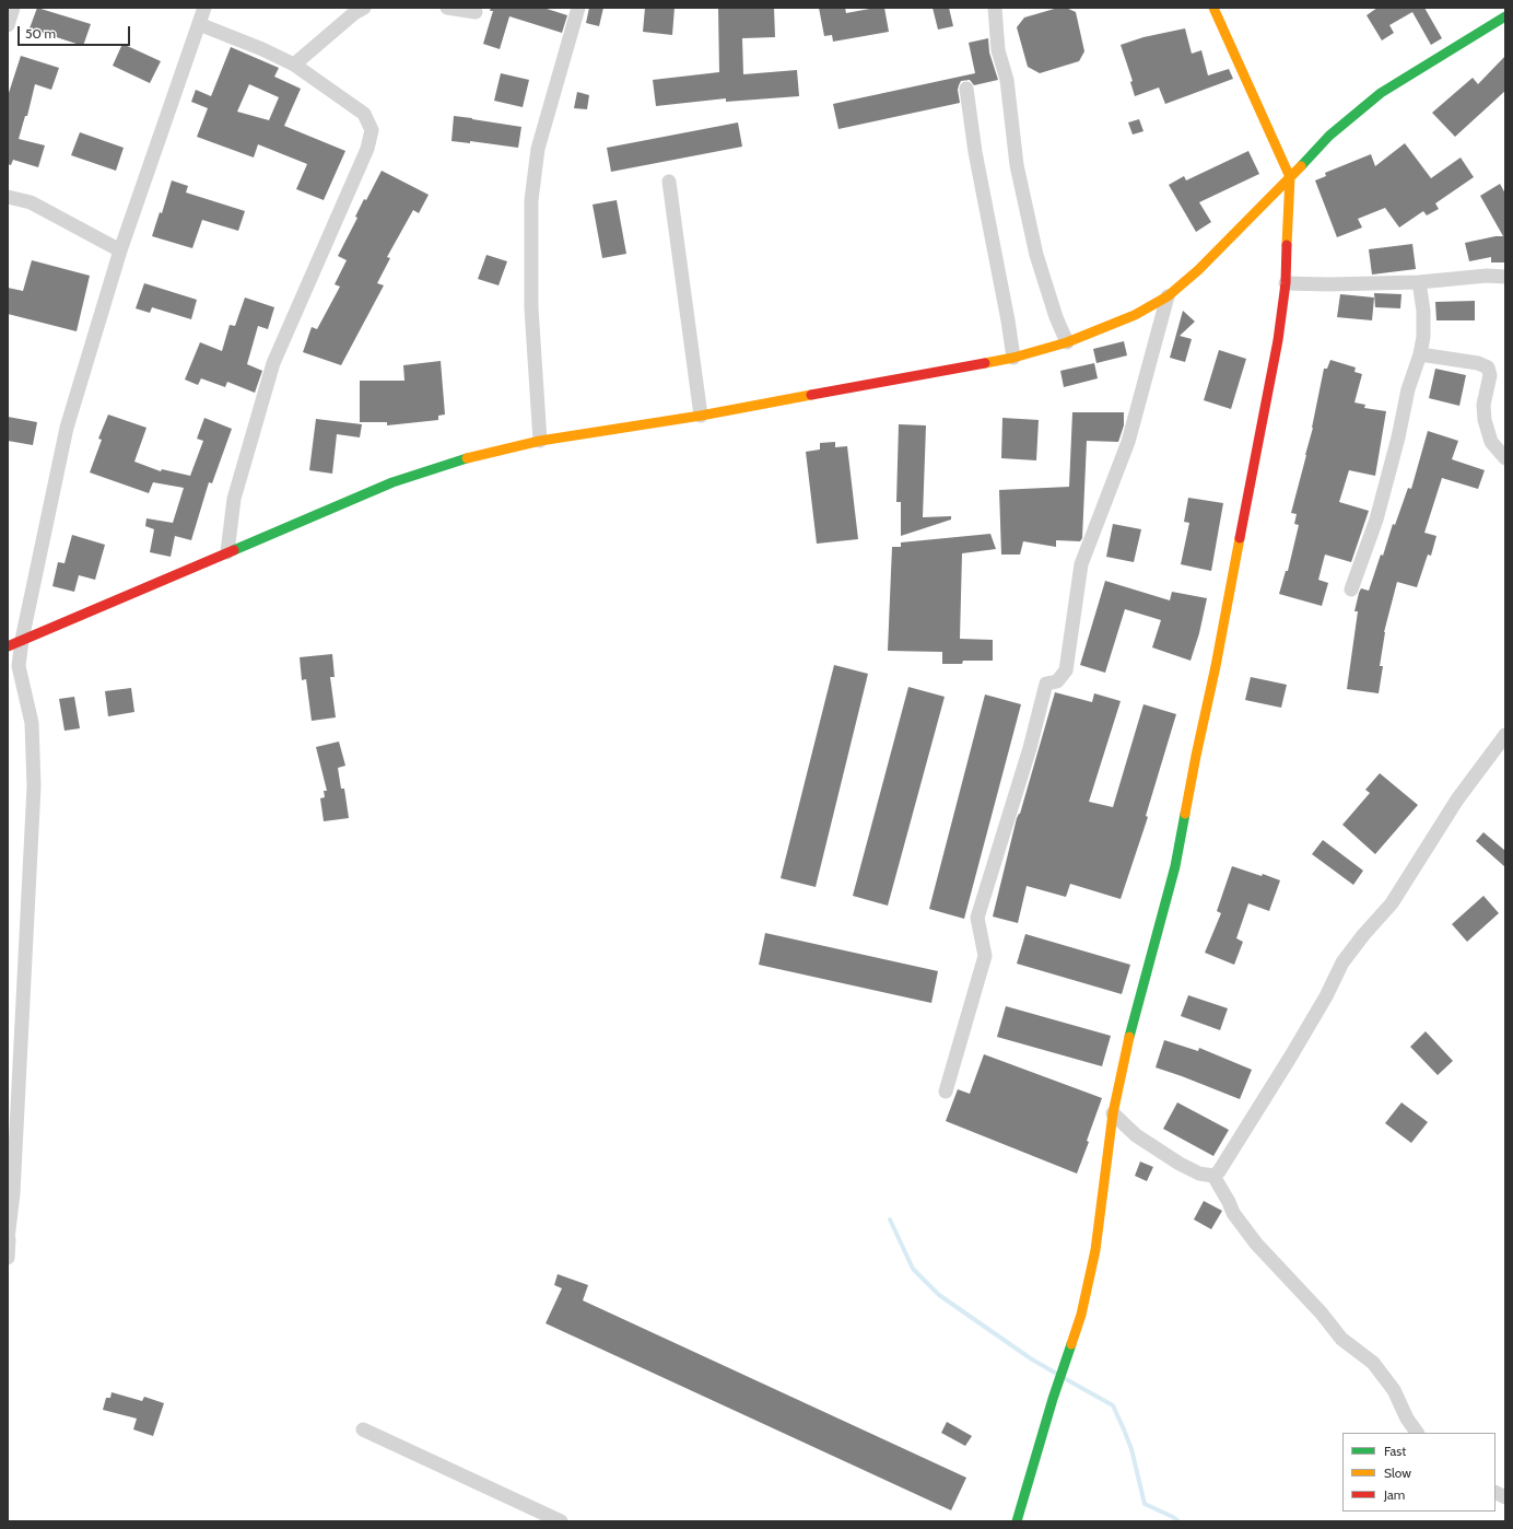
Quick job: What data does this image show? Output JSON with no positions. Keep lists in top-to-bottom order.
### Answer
{
  "legend": ["Fast", "Slow", "Jam"],
  "scale_bar": "50 m"
}
